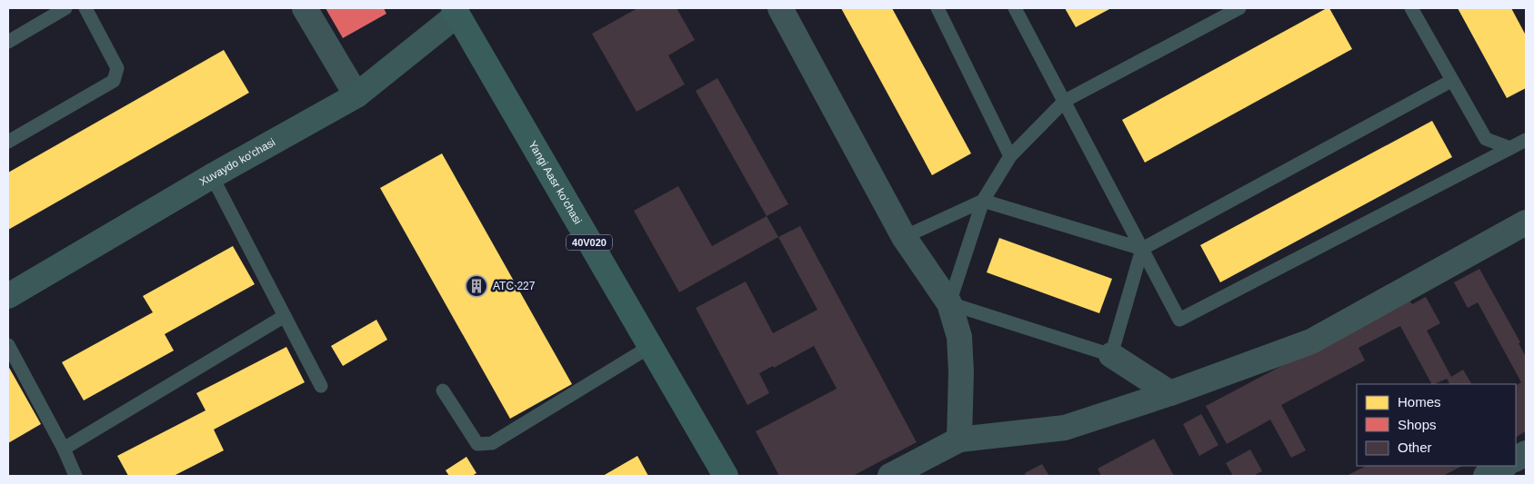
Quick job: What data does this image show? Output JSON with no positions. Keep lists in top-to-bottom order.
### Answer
{
  "streets": {
    "main road": ["Yangi Aasr ko'chasi", "40V020"],
    "street": ["Xuvaydo ko'chasi"]
  },
  "crossings": [
    ["Xuvaydo ko'chasi", "Yangi Aasr ko'chasi"]
  ],
  "places": {
    "building": ["АТС 227"]
  },
  "legend": ["Homes", "Shops", "Other"]
}
